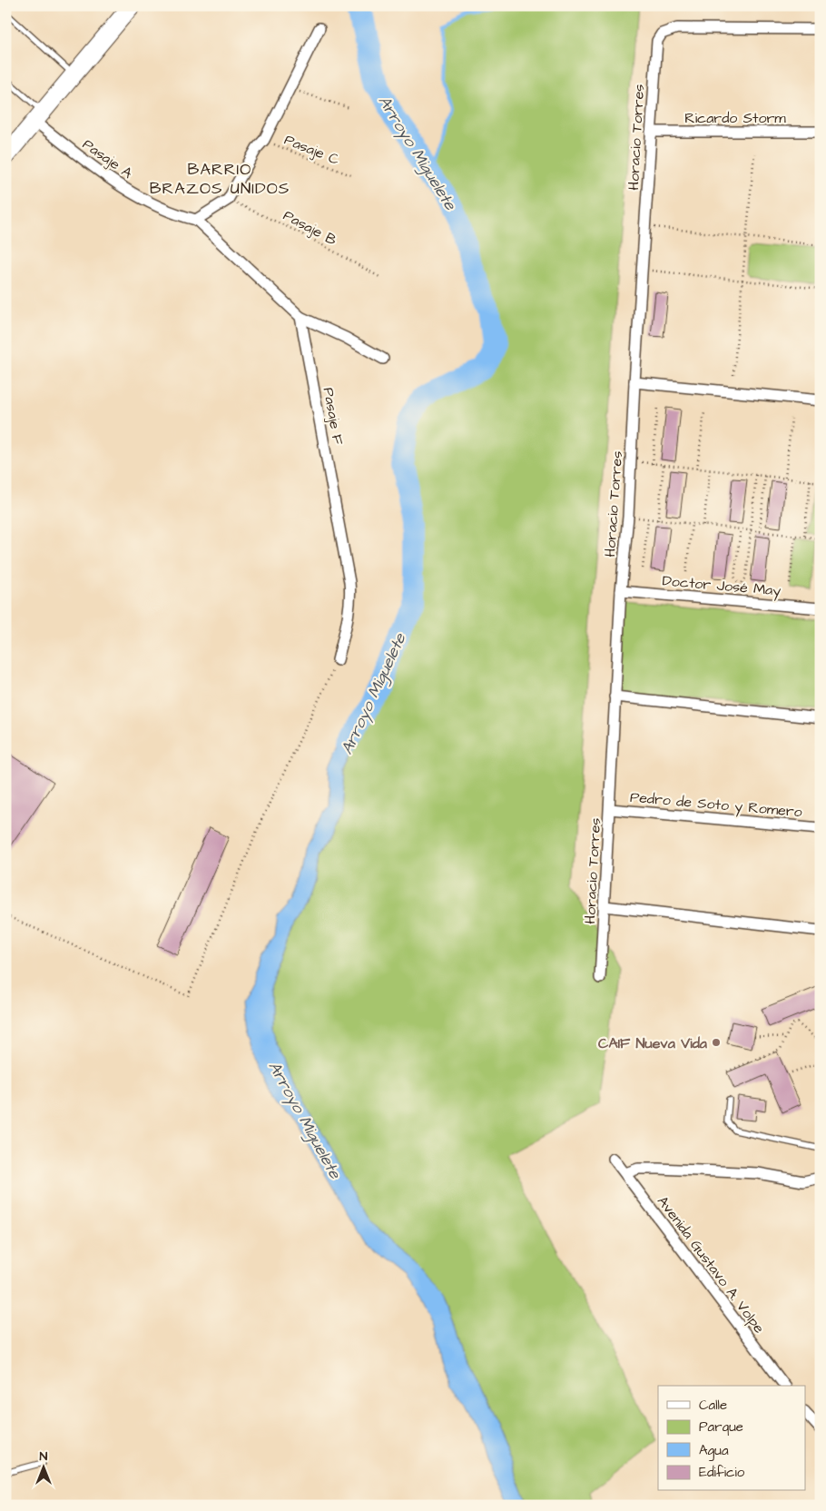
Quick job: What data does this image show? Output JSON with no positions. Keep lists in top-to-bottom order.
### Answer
{
  "streets": {
    "street": [
      "Ricardo Storm",
      "Horacio Torres",
      "Pasaje A",
      "Pasaje F",
      "Doctor José May",
      "Pedro de Soto y Romero",
      "Avenida Gustavo A. Volpe"
    ],
    "path": ["Pasaje C", "Pasaje B"]
  },
  "crossings": [
    ["Ricardo Storm", "Horacio Torres"],
    ["Horacio Torres", "Doctor José May"],
    ["Horacio Torres", "Pedro de Soto y Romero"]
  ],
  "districts": ["BARRIO BRAZOS UNIDOS"],
  "water": ["Arroyo Miguelete"],
  "places": ["CAIF Nueva Vida"],
  "legend": [
    "Calle",
    "Parque",
    "Agua",
    "Edificio"
  ],
  "north": "top"
}
